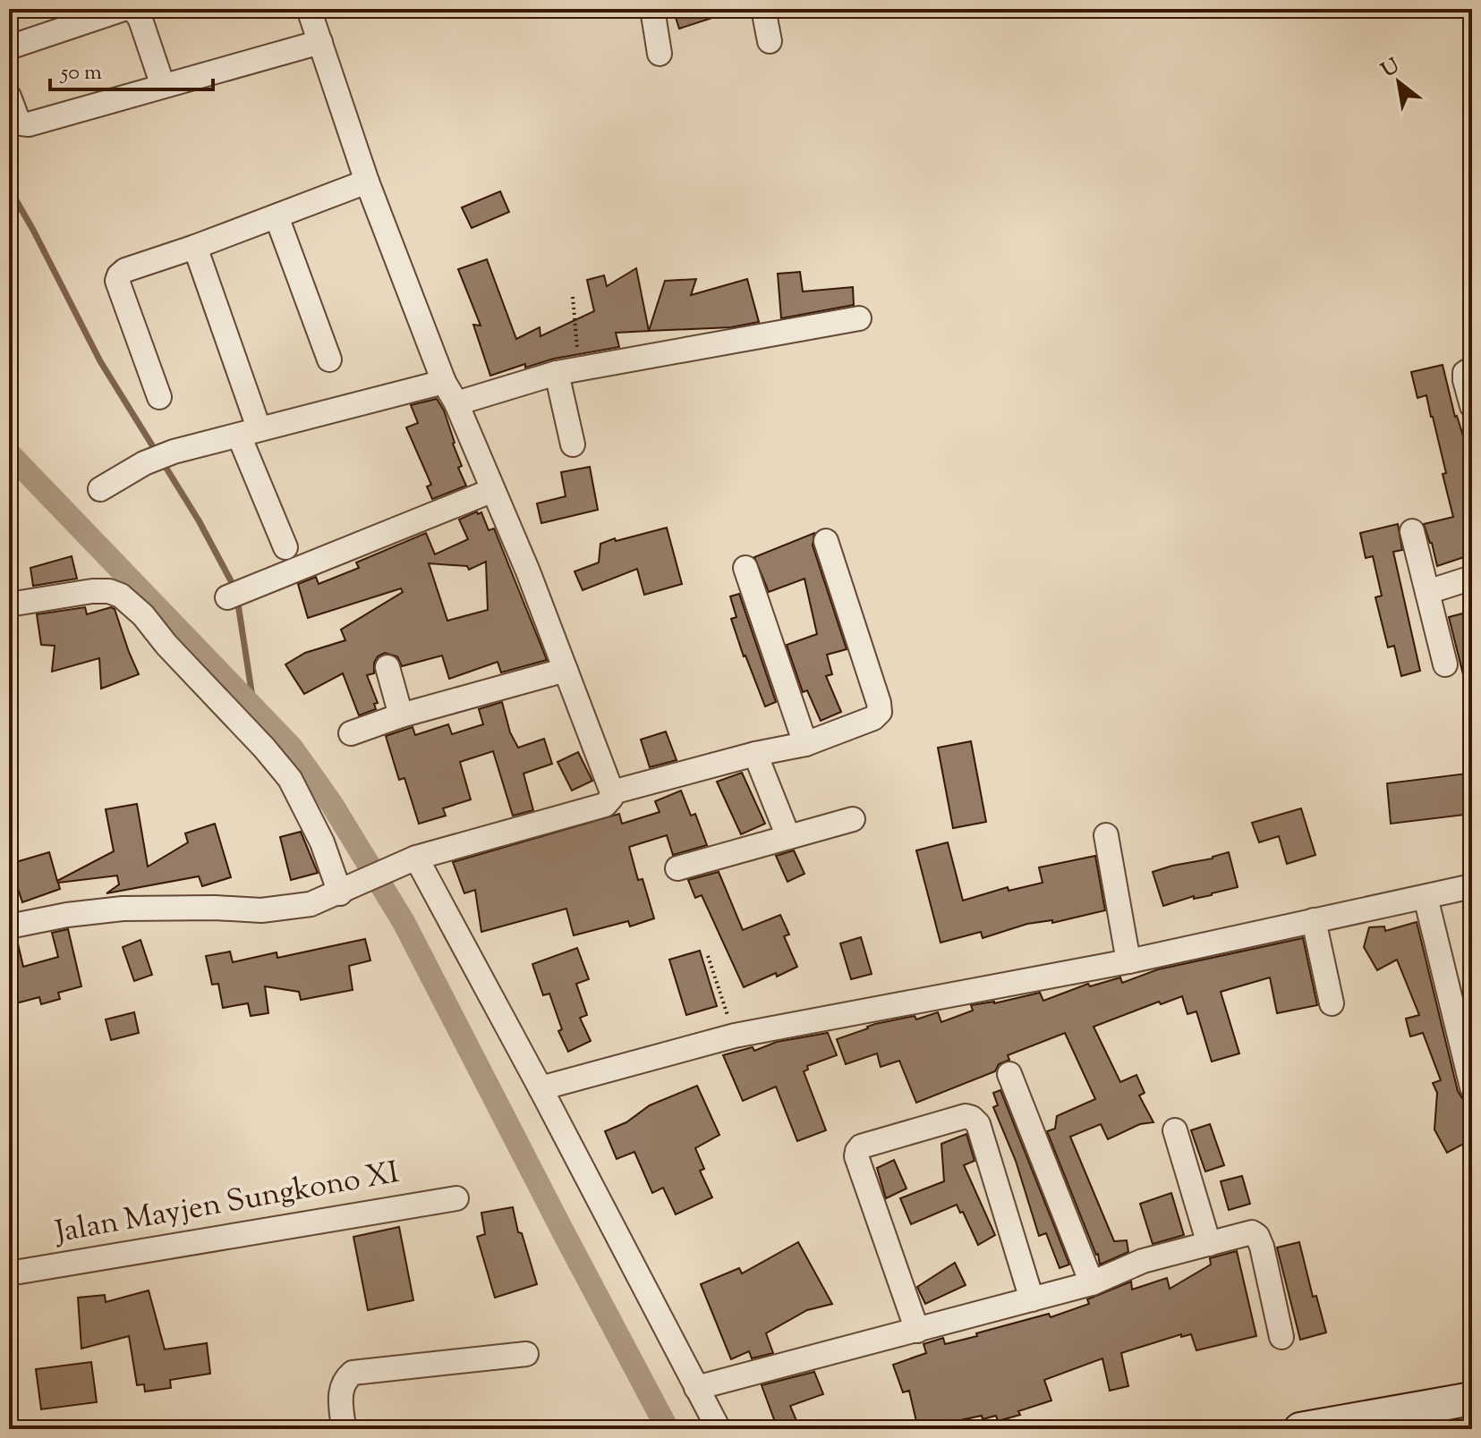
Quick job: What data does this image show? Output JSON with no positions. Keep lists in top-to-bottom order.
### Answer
{
  "streets": {
    "street": ["Jalan Mayjen Sungkono XI"]
  },
  "scale_bar": "50 m",
  "north": "top left"
}
